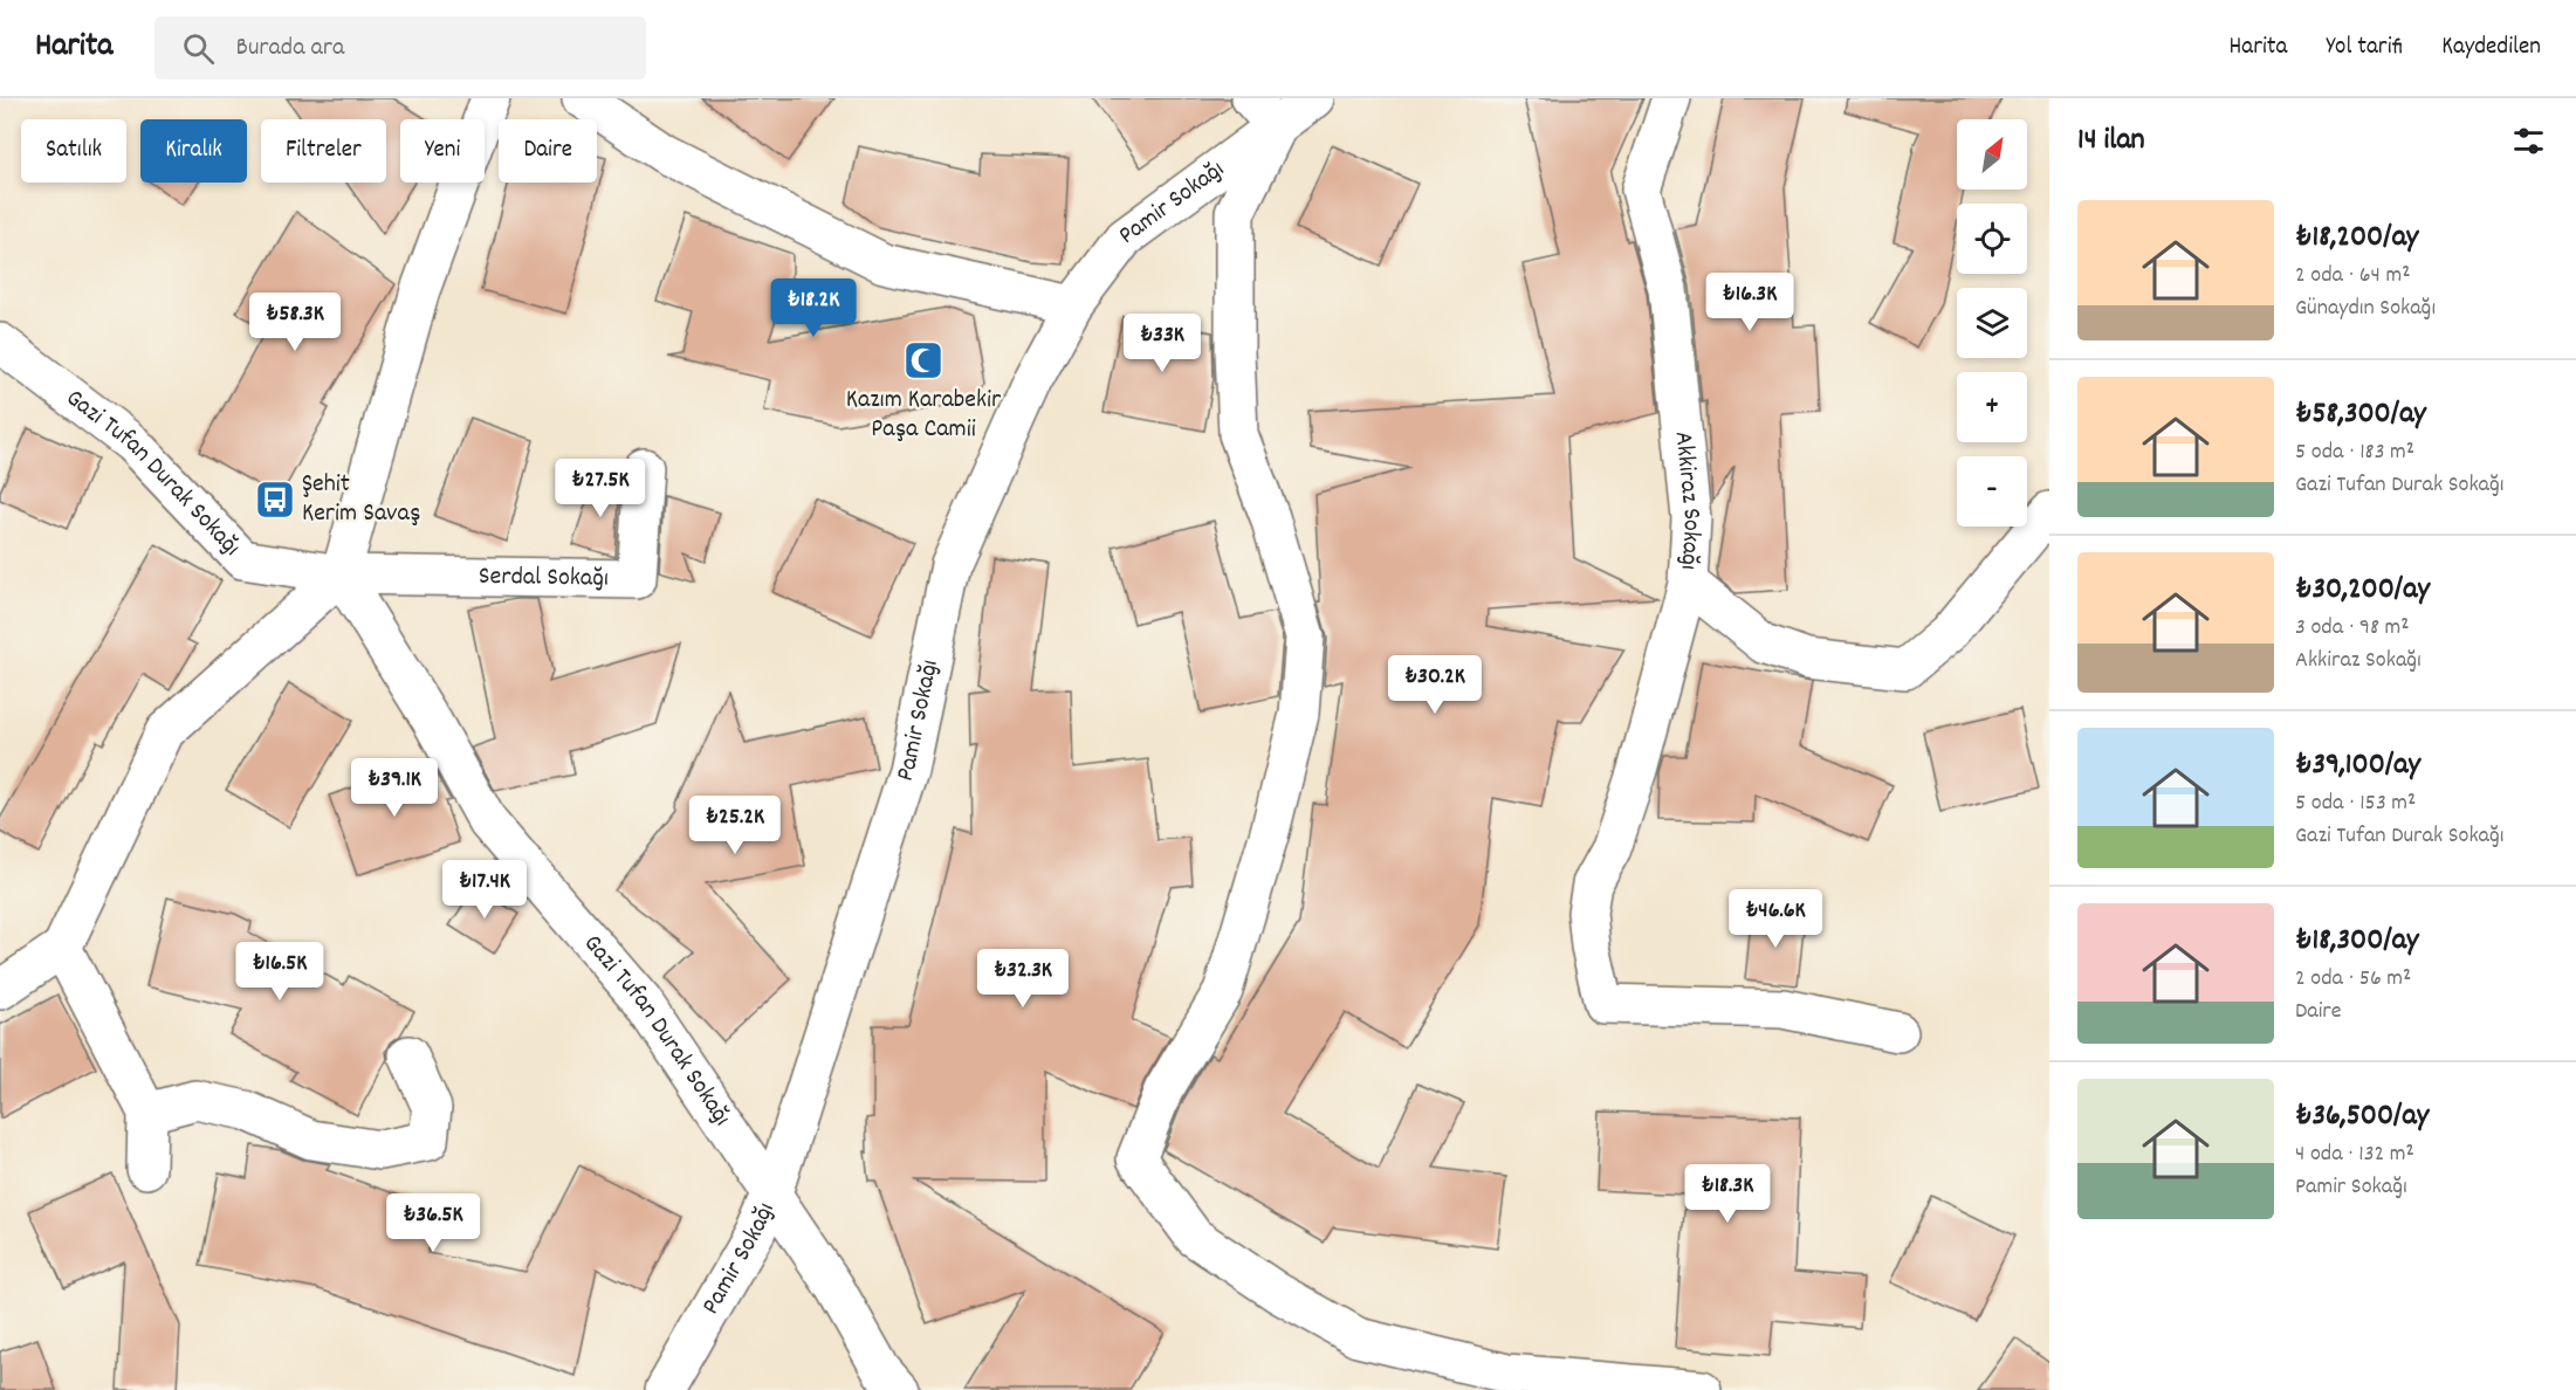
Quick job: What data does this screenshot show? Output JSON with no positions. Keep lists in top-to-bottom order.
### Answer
{
  "streets": {
    "street": [
      "Pamir Sokağı",
      "Gazi Tufan Durak Sokağı",
      "Akkiraz Sokağı",
      "Serdal Sokağı"
    ]
  },
  "crossings": [
    ["Pamir Sokağı", "Gazi Tufan Durak Sokağı"],
    ["Gazi Tufan Durak Sokağı", "Serdal Sokağı"]
  ],
  "places": {
    "mosque": ["Kazım Karabekir Paşa Camii"],
    "bus stop": ["Şehit Kerim Savaş"]
  },
  "north": "top right",
  "page": {
    "header": "Harita",
    "search": "Burada ara",
    "nav": ["Harita", "Yol tarifi", "Kaydedilen"],
    "heading": "14 ilan",
    "map_buttons": ["+", "−"],
    "chip": [
      "Satılık",
      "Kiralık",
      "Filtreler",
      "Yeni",
      "Daire"
    ],
    "list": [
      {
        "name": "₺18,200/ay",
        "note": "2 oda · 64 m² · Günaydın Sokağı"
      },
      {
        "name": "₺58,300/ay",
        "note": "5 oda · 183 m² · Gazi Tufan Durak Sokağı"
      },
      {
        "name": "₺30,200/ay",
        "note": "3 oda · 98 m² · Akkiraz Sokağı"
      },
      {
        "name": "₺39,100/ay",
        "note": "5 oda · 153 m² · Gazi Tufan Durak Sokağı"
      },
      {
        "name": "₺18,300/ay",
        "note": "2 oda · 56 m² · Daire"
      },
      {
        "name": "₺36,500/ay",
        "note": "4 oda · 132 m² · Pamir Sokağı"
      }
    ],
    "price": [
      "₺16.3K",
      "₺18.2K",
      "₺58.3K",
      "₺33K",
      "₺27.5K",
      "₺30.2K",
      "₺39.1K",
      "₺25.2K",
      "₺17.4K",
      "₺46.6K",
      "₺16.5K",
      "₺32.3K",
      "₺18.3K",
      "₺36.5K"
    ]
  }
}
